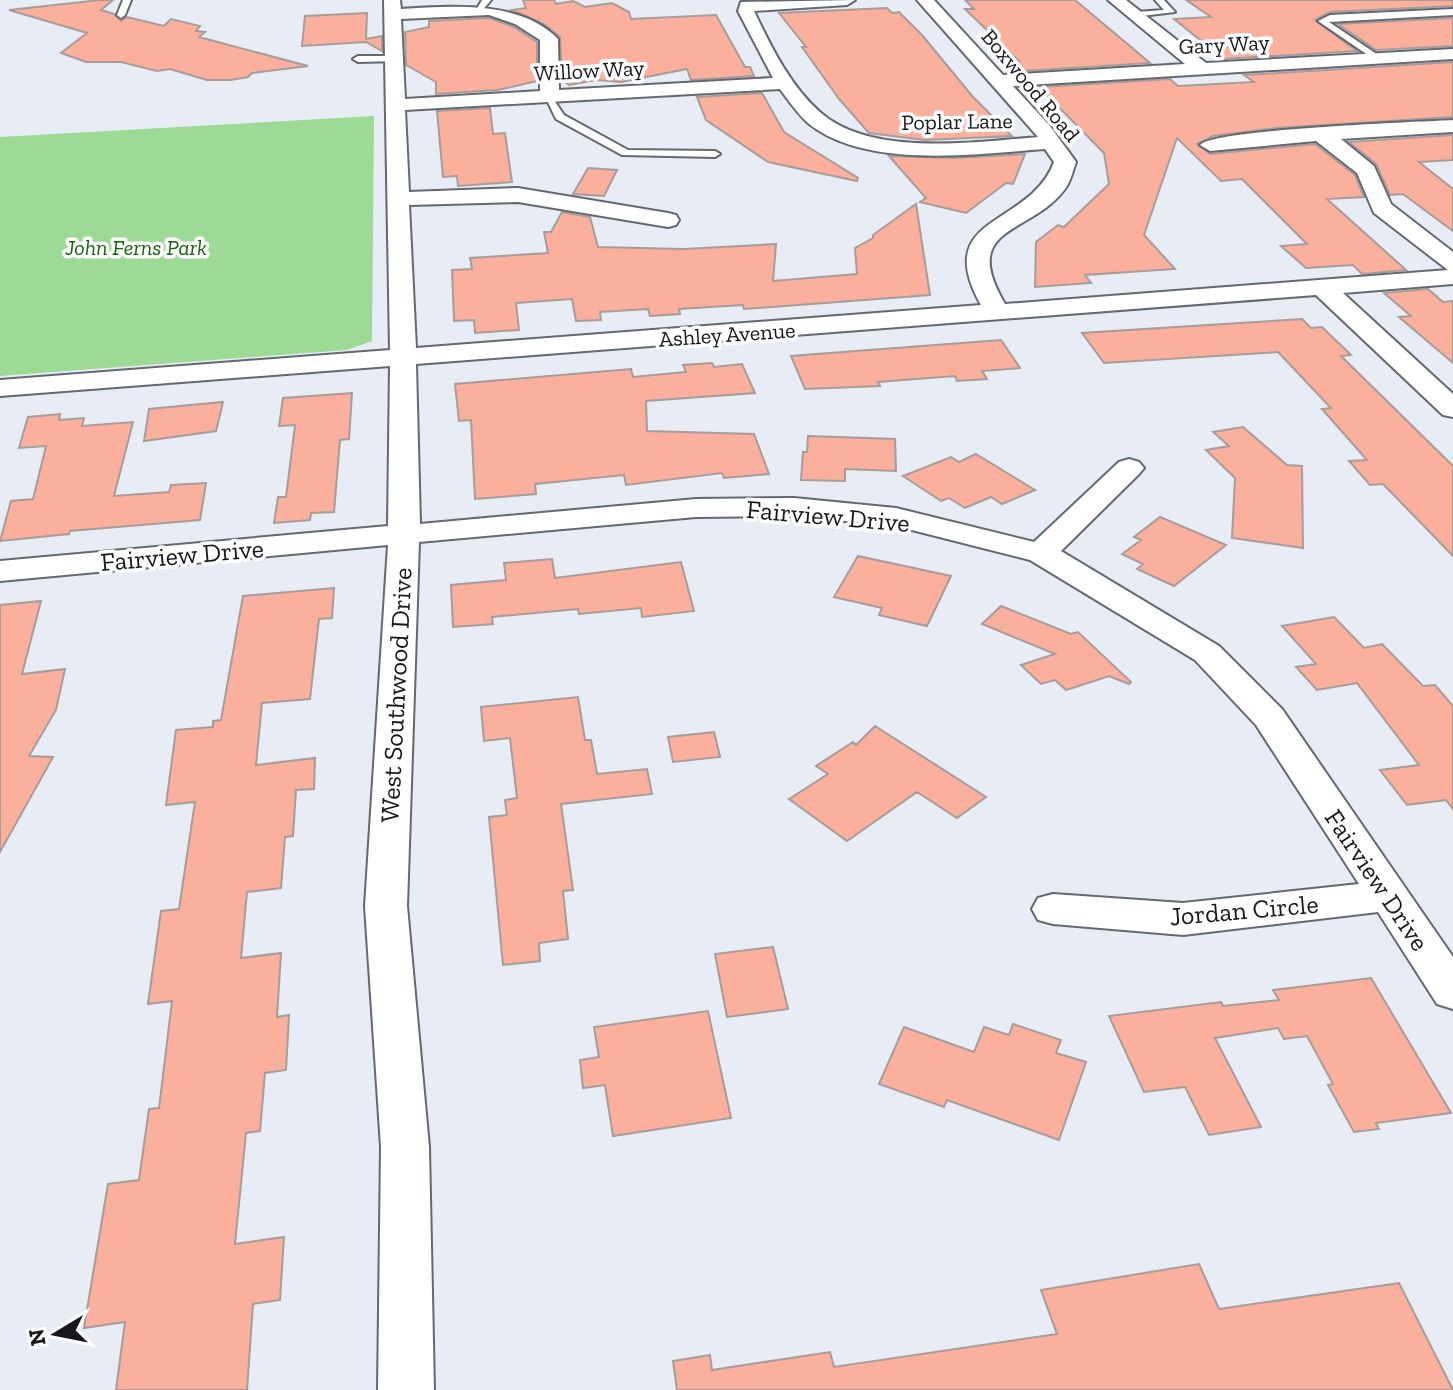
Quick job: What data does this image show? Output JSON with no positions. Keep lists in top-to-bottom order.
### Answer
{
  "streets": {
    "street": [
      "Gary Way",
      "Willow Way",
      "Boxwood Road",
      "Poplar Lane",
      "Ashley Avenue",
      "Fairview Drive",
      "West Southwood Drive",
      "Jordan Circle"
    ]
  },
  "crossings": [
    ["Gary Way", "Boxwood Road"],
    ["Willow Way", "Poplar Lane"],
    ["Willow Way", "West Southwood Drive"],
    ["Boxwood Road", "Poplar Lane"],
    ["Boxwood Road", "Ashley Avenue"],
    ["Ashley Avenue", "West Southwood Drive"],
    ["Fairview Drive", "West Southwood Drive"],
    ["Fairview Drive", "Jordan Circle"]
  ],
  "parks": ["John Ferns Park"],
  "north": "left"
}
